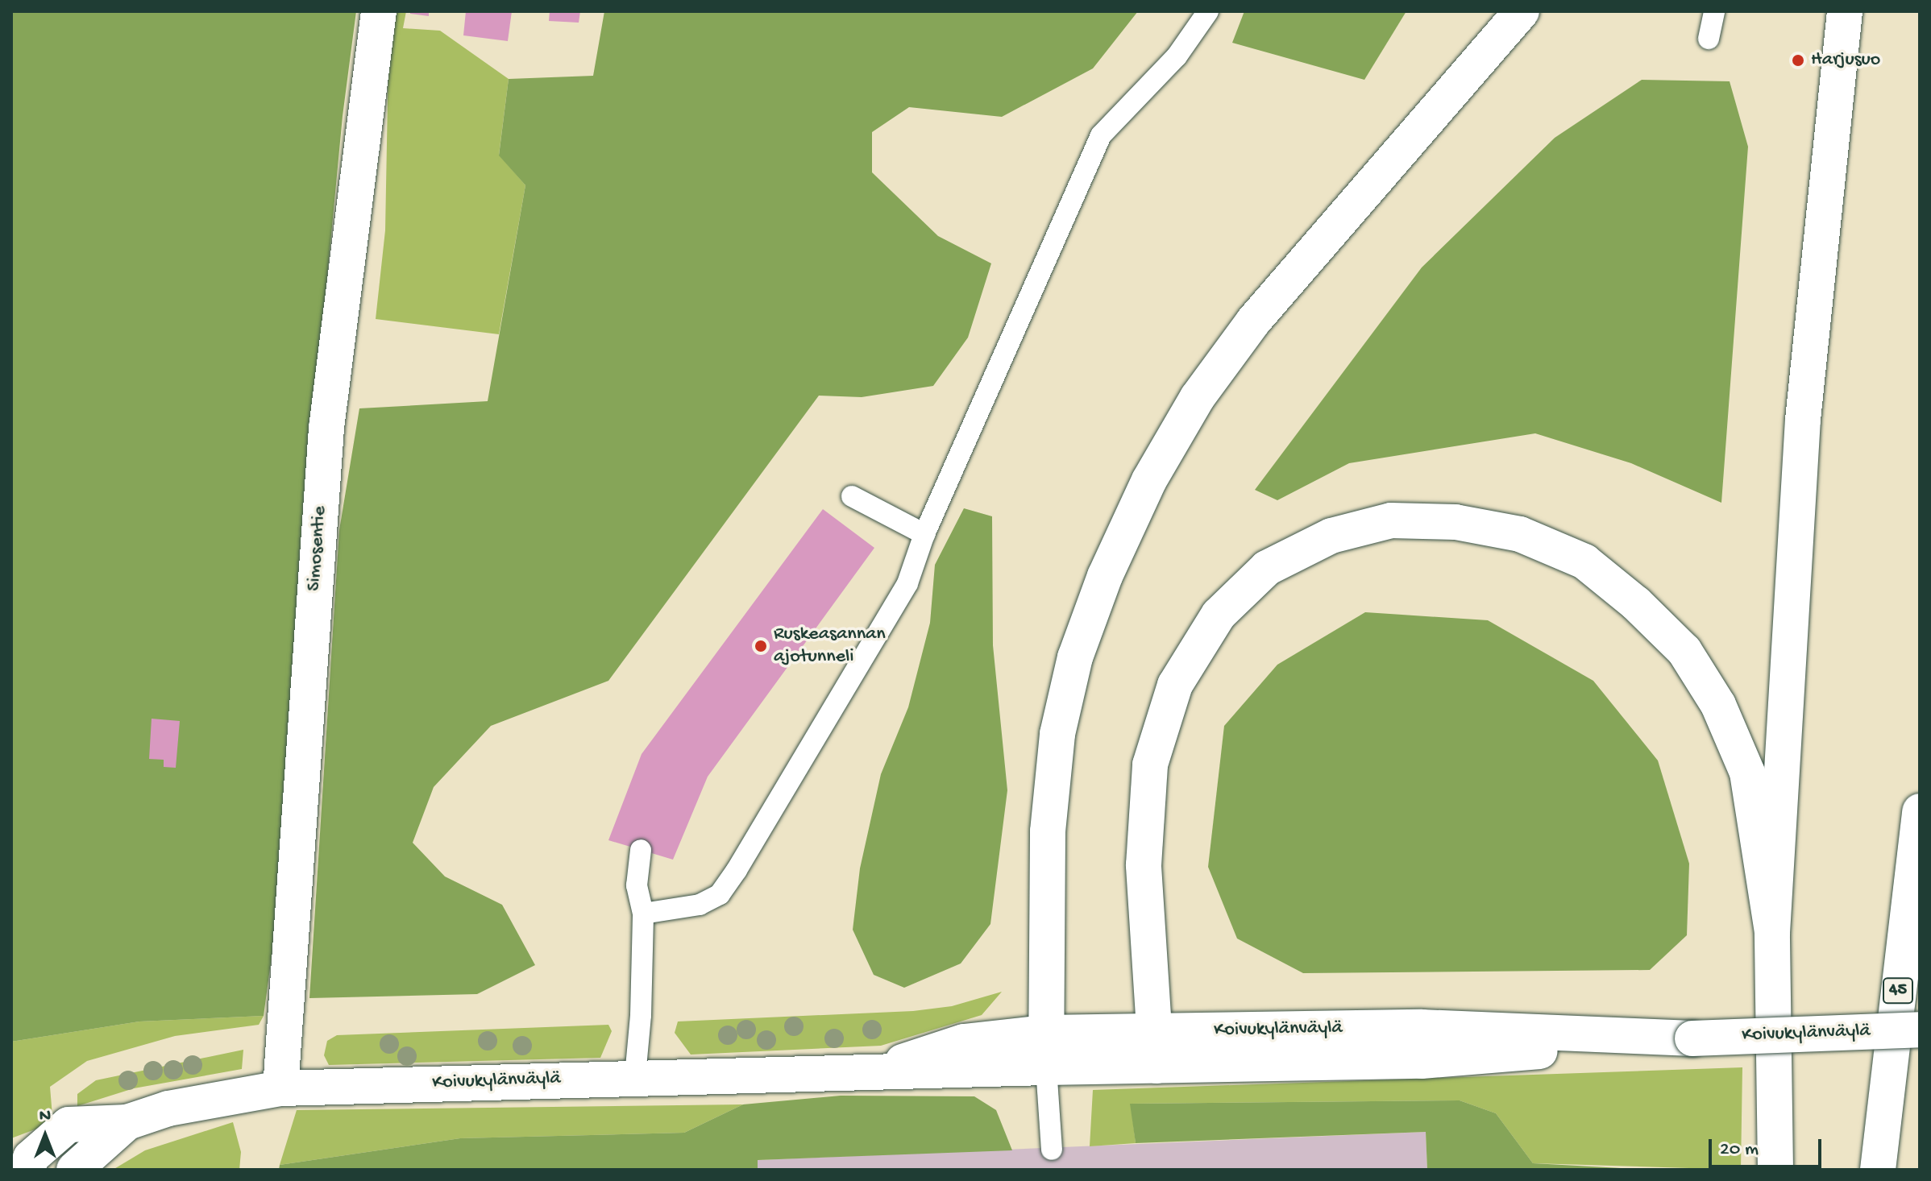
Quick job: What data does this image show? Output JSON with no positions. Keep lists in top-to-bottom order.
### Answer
{
  "streets": {
    "main road": ["Simosentie", "45", "Koivukylänväylä"]
  },
  "crossings": [
    ["Simosentie", "Koivukylänväylä"]
  ],
  "places": ["Harjusuo", "Ruskeasannan ajotunneli"],
  "scale_bar": "20 m",
  "north": "top"
}
